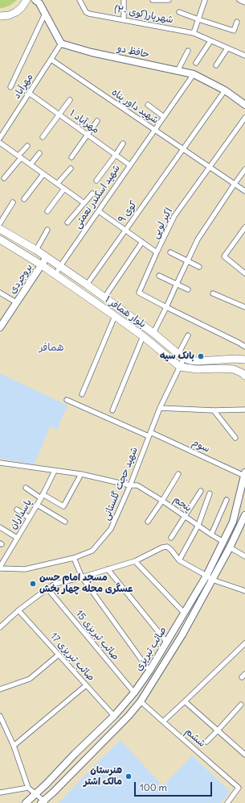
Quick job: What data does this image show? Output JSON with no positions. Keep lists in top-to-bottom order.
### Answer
{
  "streets": {
    "main road": ["بلوار همافر ۱"],
    "street": [
      "شهریار(کوی ۲۰)",
      "حافظ دو",
      "مهرآباد",
      "شهید داور پناه",
      "مهرآباد ۱",
      "شهید اسکندر نعمتی",
      "کوی ۹",
      "اکبر لویی",
      "بروجردی",
      "سوم",
      "شهید حجت گلستانی",
      "پنجم",
      "پاسداران",
      "صائب تبریزی 15",
      "صائب تبریزی",
      "صائب تبریزی 17",
      "ششم"
    ]
  },
  "crossings": [
    ["حافظ دو", "مهرآباد"],
    ["حافظ دو", "شهید اسکندر نعمتی"],
    ["حافظ دو", "کوی ۹"],
    ["مهرآباد", "شهید داور پناه"],
    ["مهرآباد", "مهرآباد ۱"],
    ["شهید داور پناه", "شهید اسکندر نعمتی"],
    ["شهید داور پناه", "کوی ۹"],
    ["شهید داور پناه", "اکبر لویی"],
    ["مهرآباد ۱", "شهید اسکندر نعمتی"],
    ["شهید اسکندر نعمتی", "بلوار همافر ۱"],
    ["کوی ۹", "بلوار همافر ۱"],
    ["بروجردی", "بلوار همافر ۱"],
    ["بلوار همافر ۱", "شهید حجت گلستانی"],
    ["سوم", "شهید حجت گلستانی"],
    ["سوم", "صائب تبریزی"],
    ["شهید حجت گلستانی", "پنجم"],
    ["شهید حجت گلستانی", "پاسداران"],
    ["پنجم", "پاسداران"],
    ["پنجم", "صائب تبریزی"],
    ["صائب تبریزی 15", "صائب تبریزی"],
    ["صائب تبریزی", "صائب تبریزی 17"],
    ["صائب تبریزی", "ششم"]
  ],
  "districts": ["همافر"],
  "places": ["بانک سپه", "مسجد امام حسن عسگری محله چهار بخش", "هنرستان مالک اشتر"],
  "scale_bar": "100 m"
}
